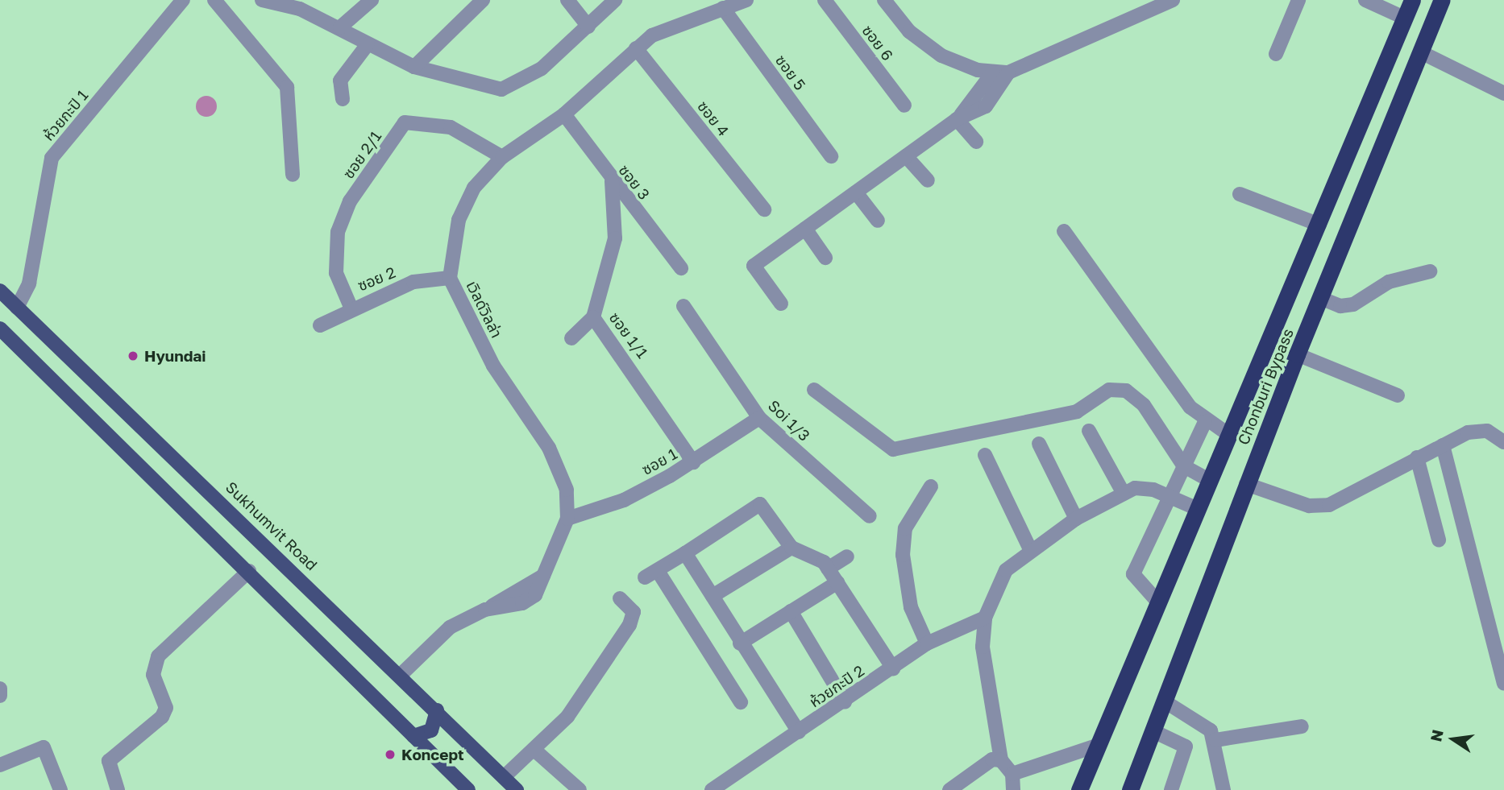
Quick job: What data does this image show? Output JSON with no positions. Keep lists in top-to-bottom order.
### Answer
{
  "streets": {
    "highway": ["Chonburi Bypass"],
    "main road": ["Sukhumvit Road"],
    "street": [
      "ซอย 6",
      "ซอย 5",
      "ห้วยกะปิ 1",
      "ซอย 4",
      "ซอย 2/1",
      "ซอย 3",
      "ซอย 2",
      "เวิลด์วิลล่า",
      "ซอย 1/1",
      "Soi 1/3",
      "ซอย 1",
      "ห้วยกะปิ 2"
    ]
  },
  "crossings": [
    ["ซอย 5", "เวิลด์วิลล่า"],
    ["ห้วยกะปิ 1", "Sukhumvit Road"],
    ["ซอย 4", "เวิลด์วิลล่า"],
    ["ซอย 2/1", "ซอย 2"],
    ["ซอย 2/1", "เวิลด์วิลล่า"],
    ["ซอย 3", "เวิลด์วิลล่า"],
    ["ซอย 3", "ซอย 1/1"],
    ["ซอย 2", "เวิลด์วิลล่า"],
    ["เวิลด์วิลล่า", "ซอย 1"],
    ["เวิลด์วิลล่า", "Sukhumvit Road"],
    ["ซอย 1/1", "ซอย 1"],
    ["Soi 1/3", "ซอย 1"]
  ],
  "places": ["Hyundai", "Koncept"],
  "north": "left"
}
